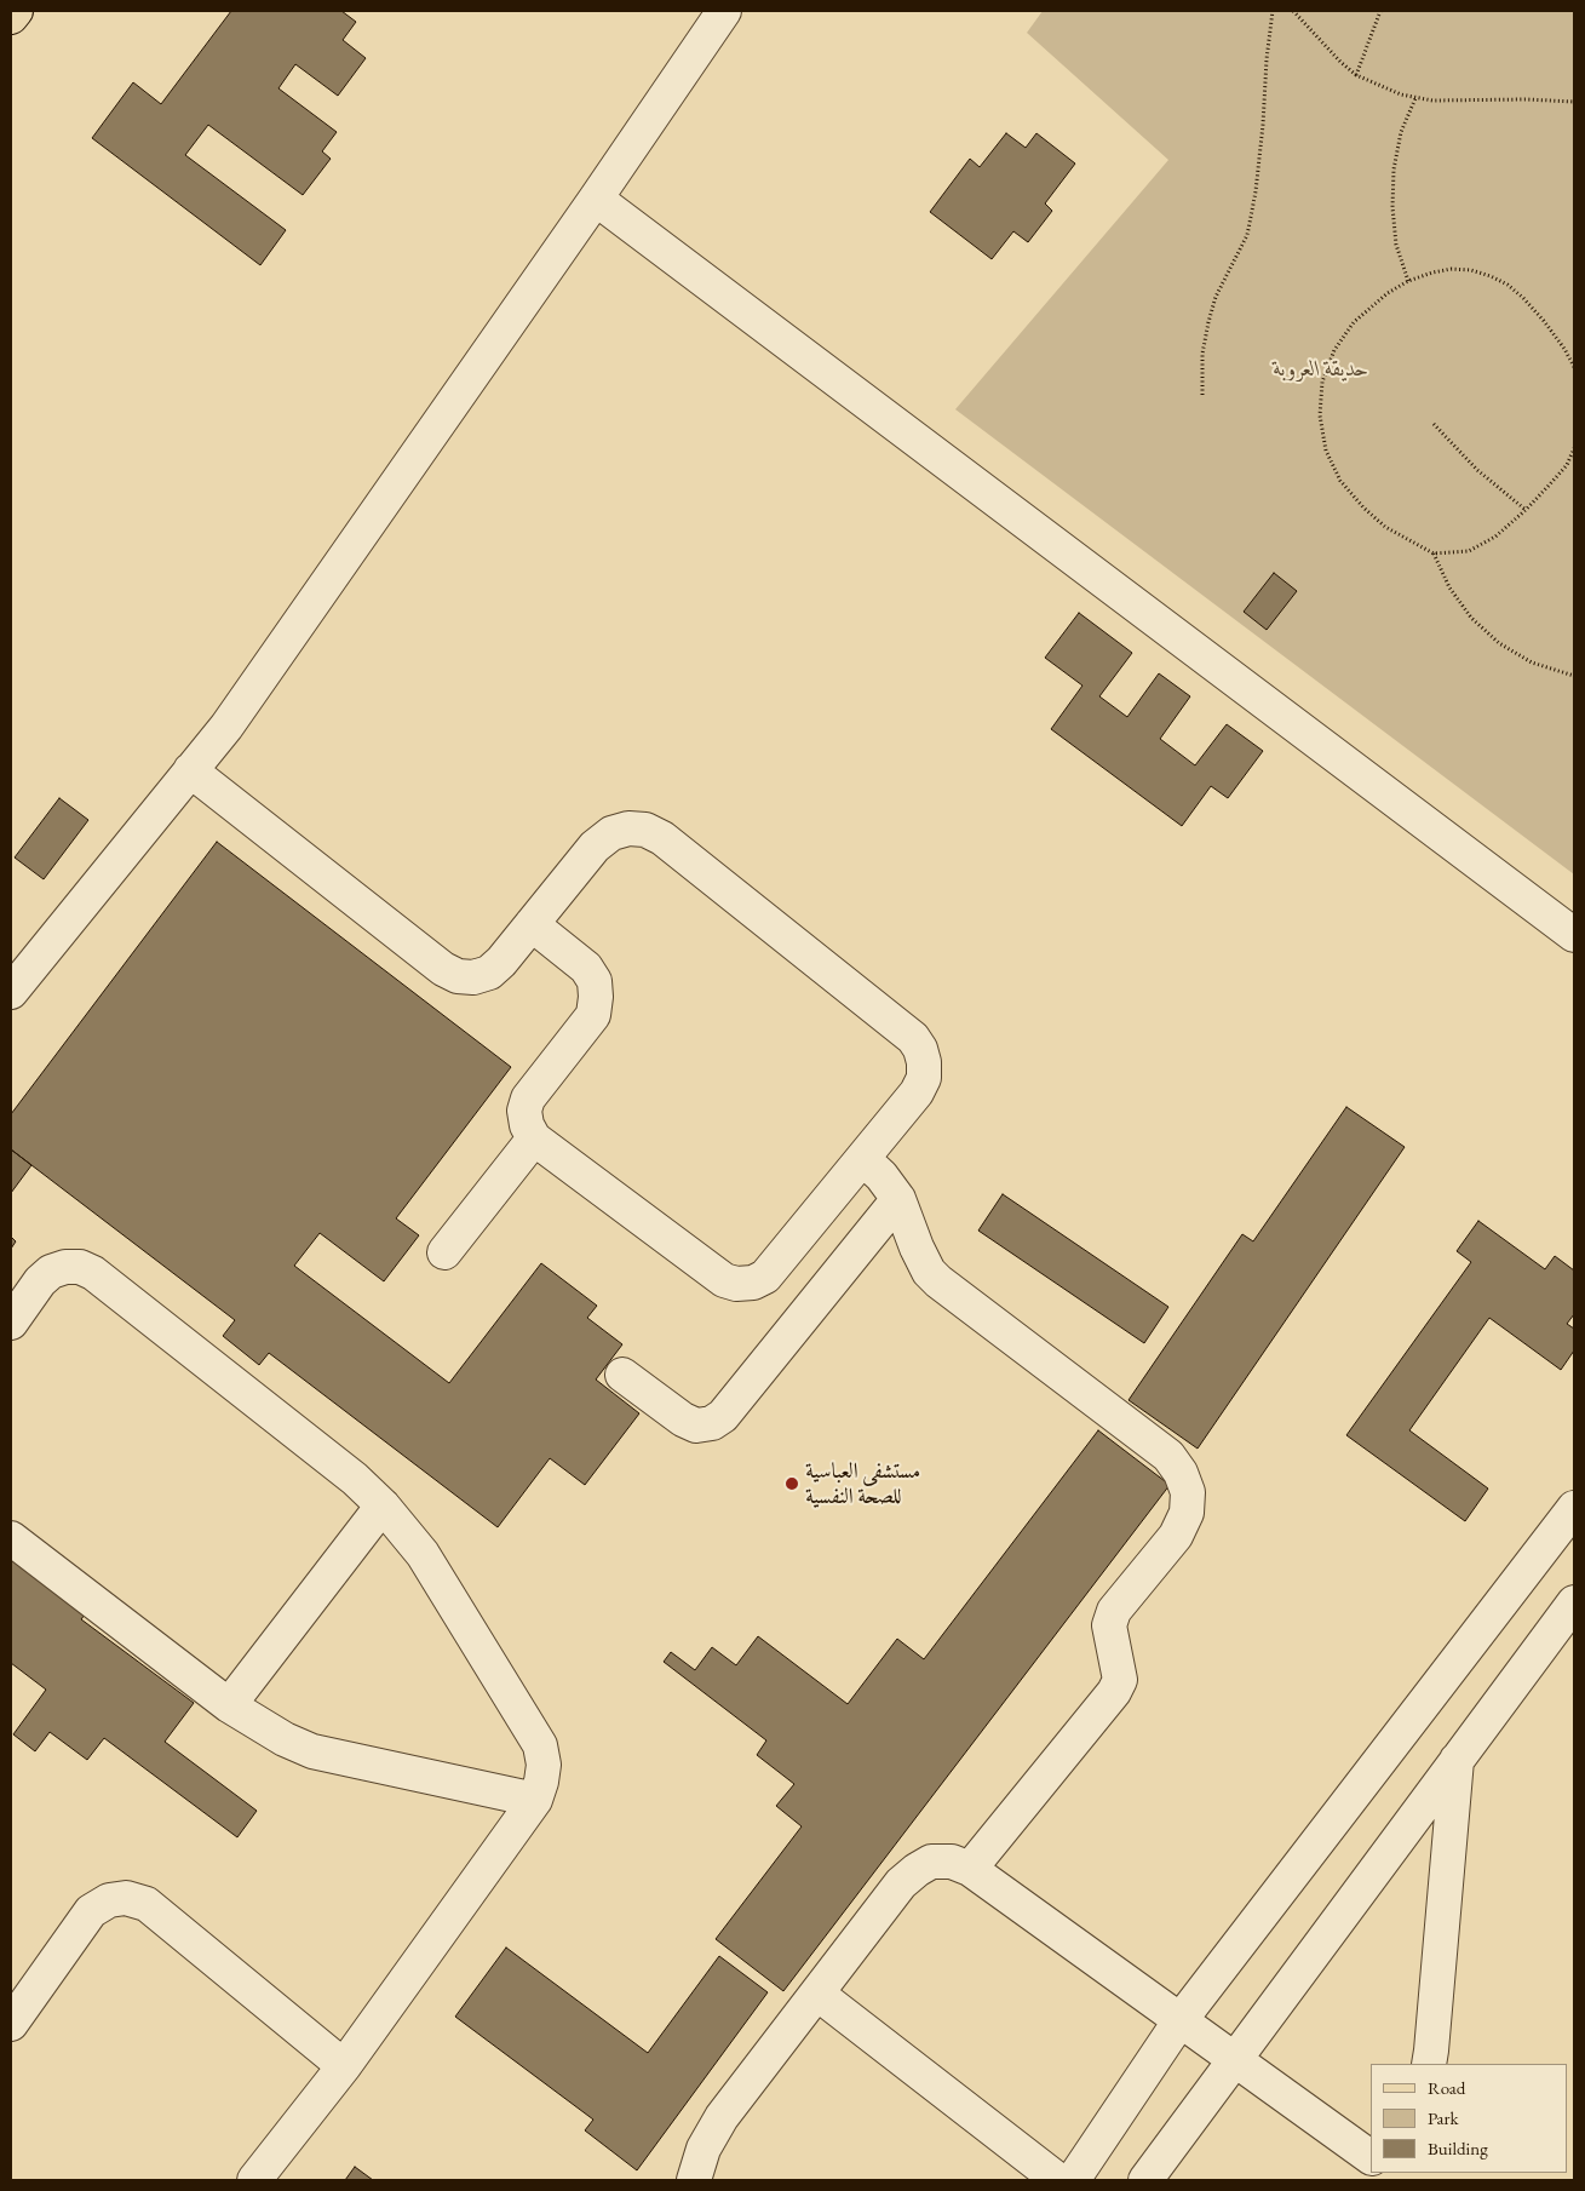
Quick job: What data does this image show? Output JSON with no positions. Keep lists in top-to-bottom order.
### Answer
{
  "parks": ["حديقة العروبة"],
  "places": ["مستشفى العباسية للصحة النفسية"],
  "legend": ["Road", "Park", "Building"]
}
